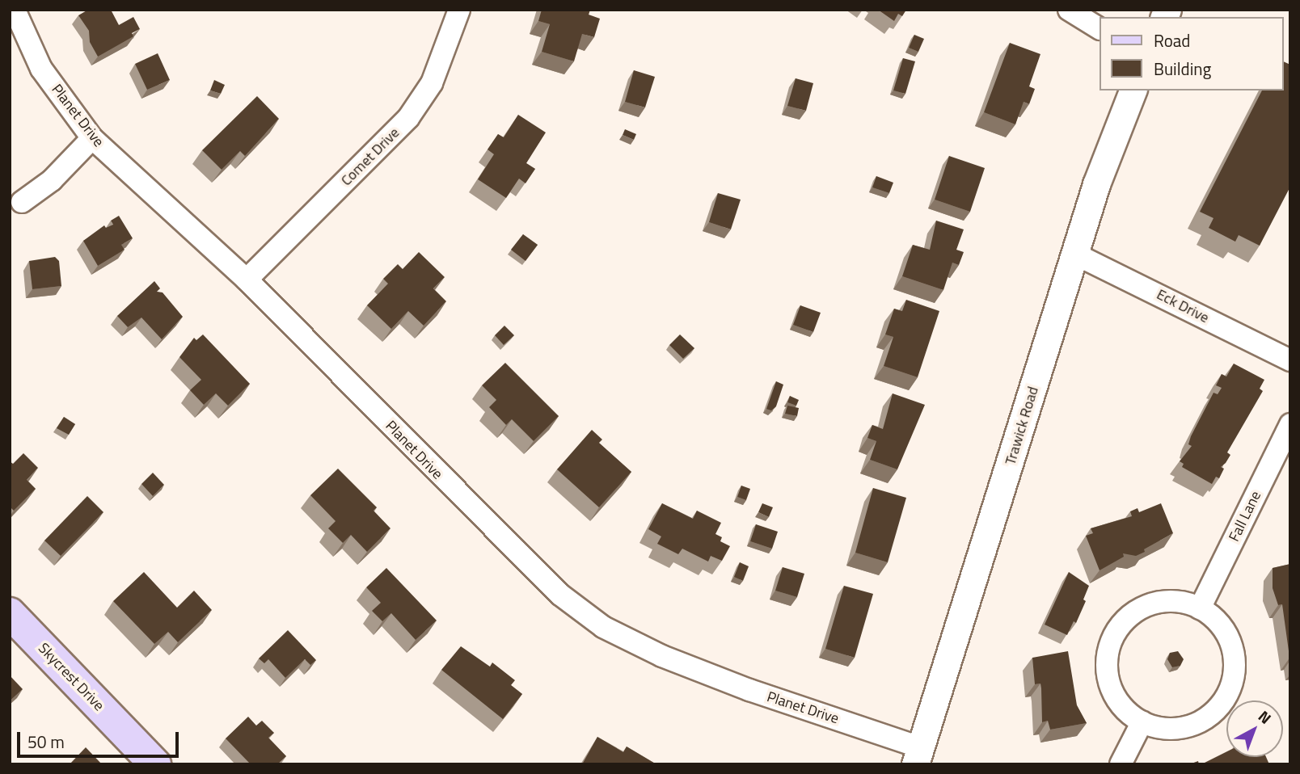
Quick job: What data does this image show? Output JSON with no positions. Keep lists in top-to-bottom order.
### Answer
{
  "streets": {
    "main road": ["Skycrest Drive"],
    "street": [
      "Planet Drive",
      "Comet Drive",
      "Eck Drive",
      "Trawick Road",
      "Fall Lane"
    ]
  },
  "crossings": [
    ["Planet Drive", "Comet Drive"],
    ["Planet Drive", "Trawick Road"],
    ["Eck Drive", "Trawick Road"]
  ],
  "legend": ["Road", "Building"],
  "scale_bar": "50 m",
  "north": "top right"
}
